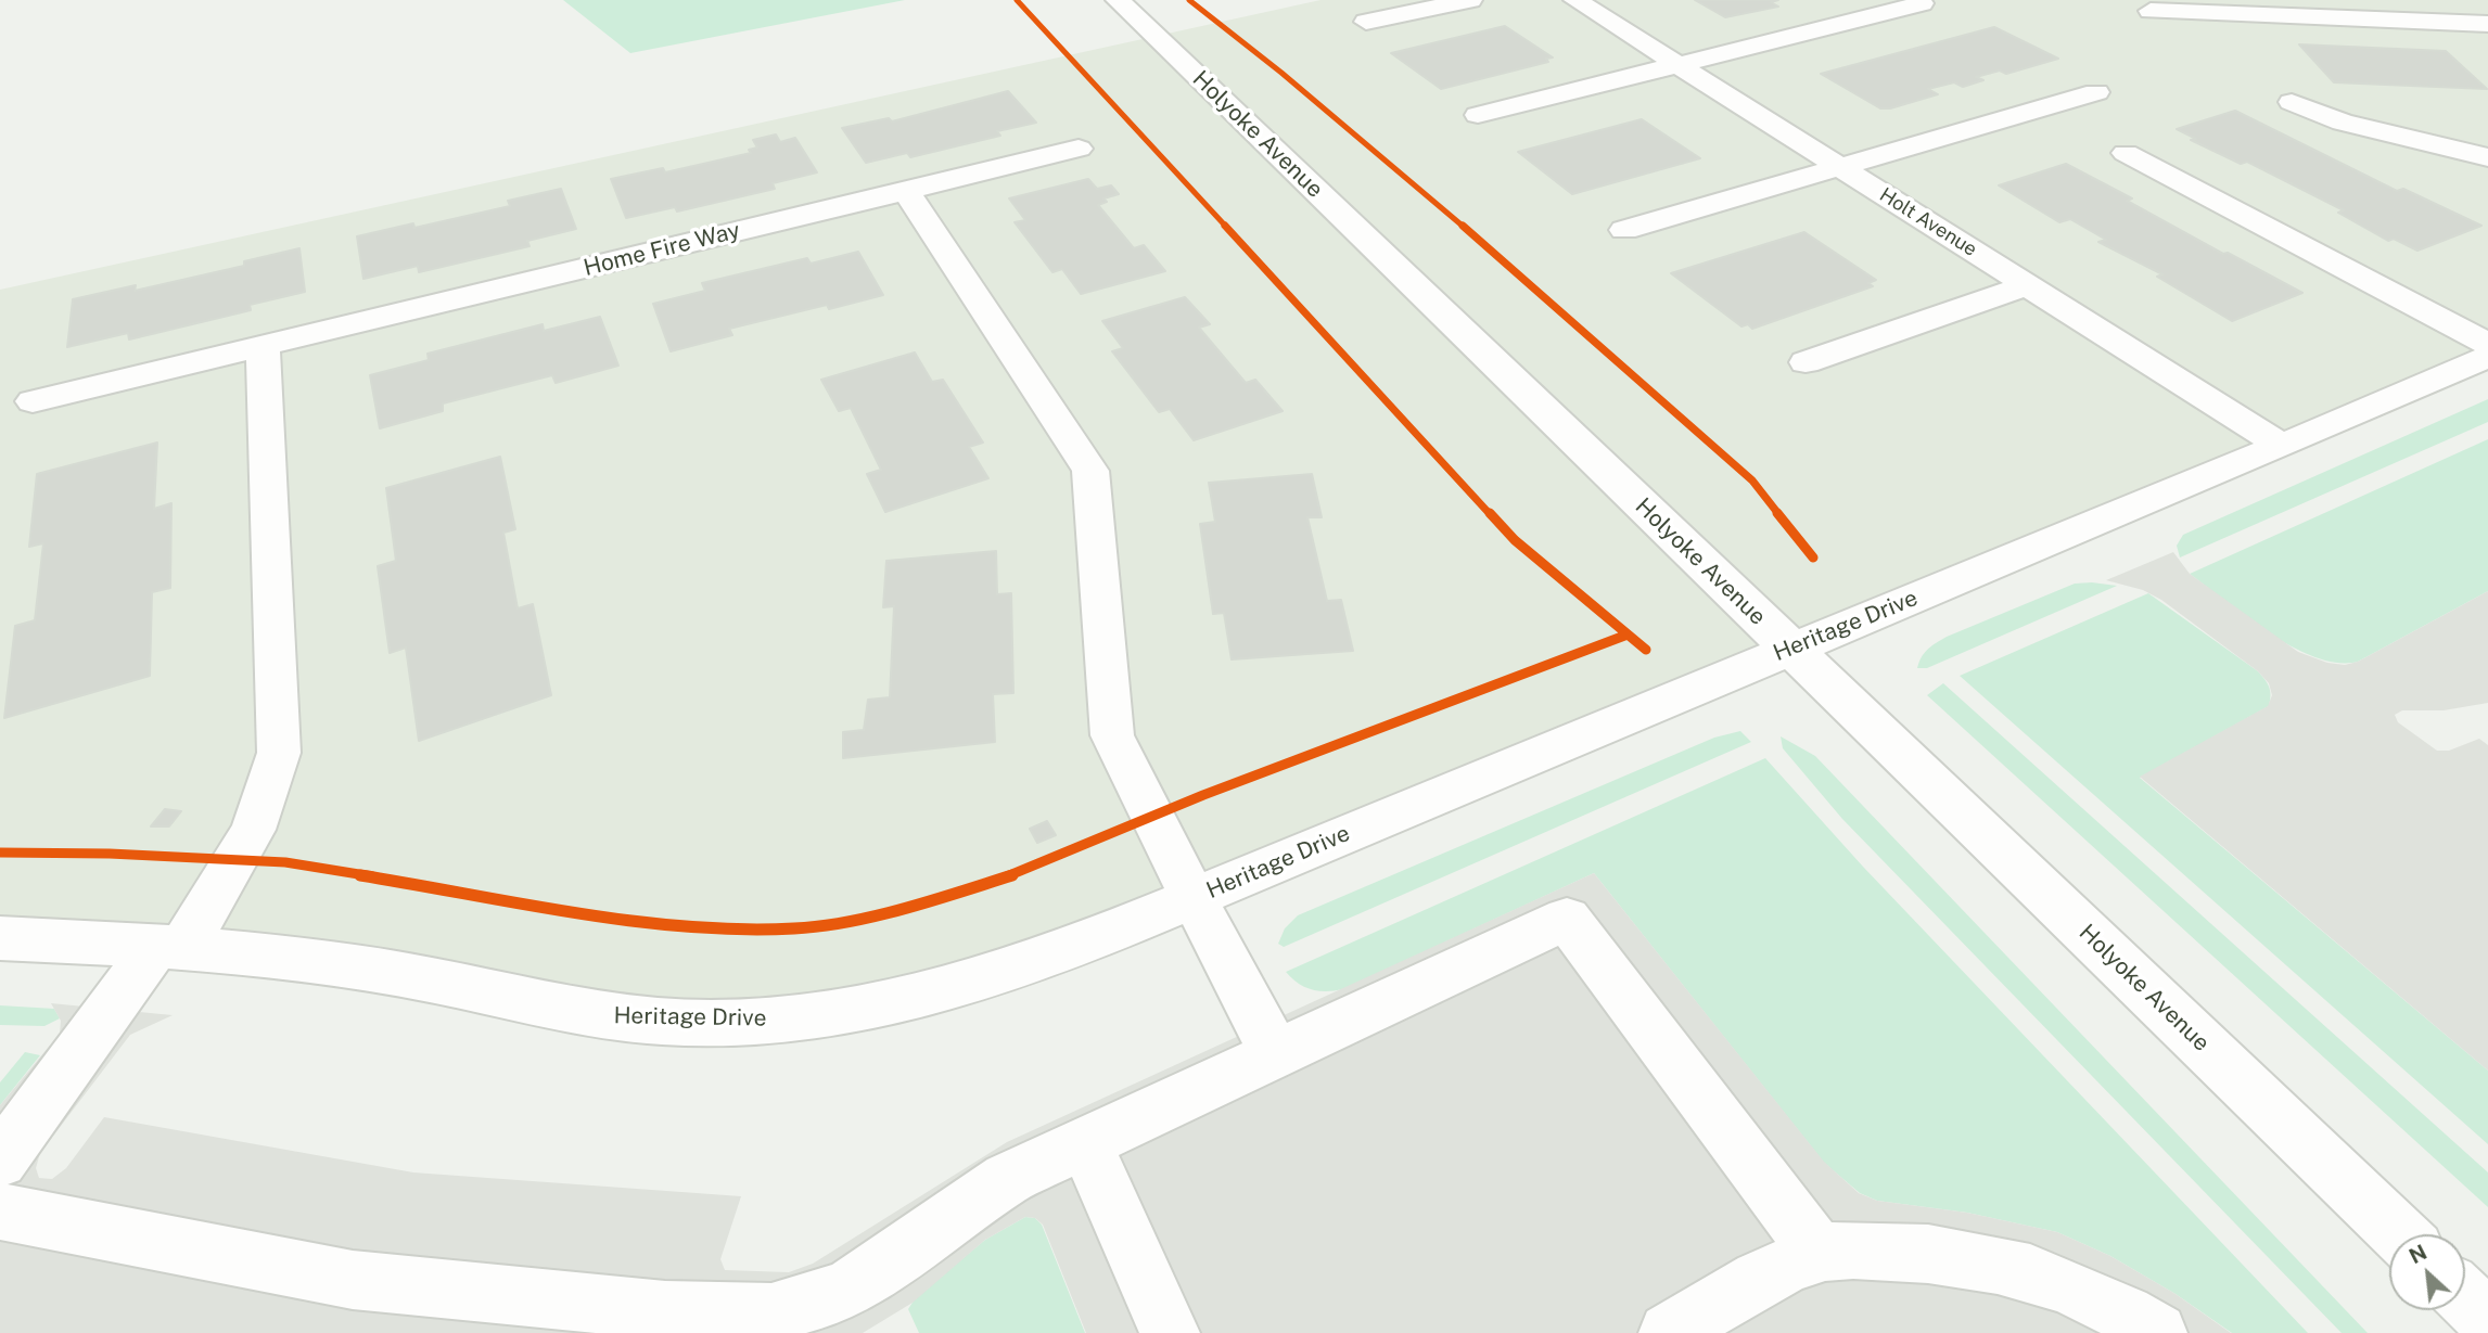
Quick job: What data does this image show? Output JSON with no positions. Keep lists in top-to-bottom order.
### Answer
{
  "streets": {
    "street": [
      "Holyoke Avenue",
      "Holt Avenue",
      "Home Fire Way",
      "Heritage Drive"
    ]
  },
  "crossings": [
    ["Holyoke Avenue", "Heritage Drive"],
    ["Holt Avenue", "Heritage Drive"]
  ],
  "north": "top left"
}
